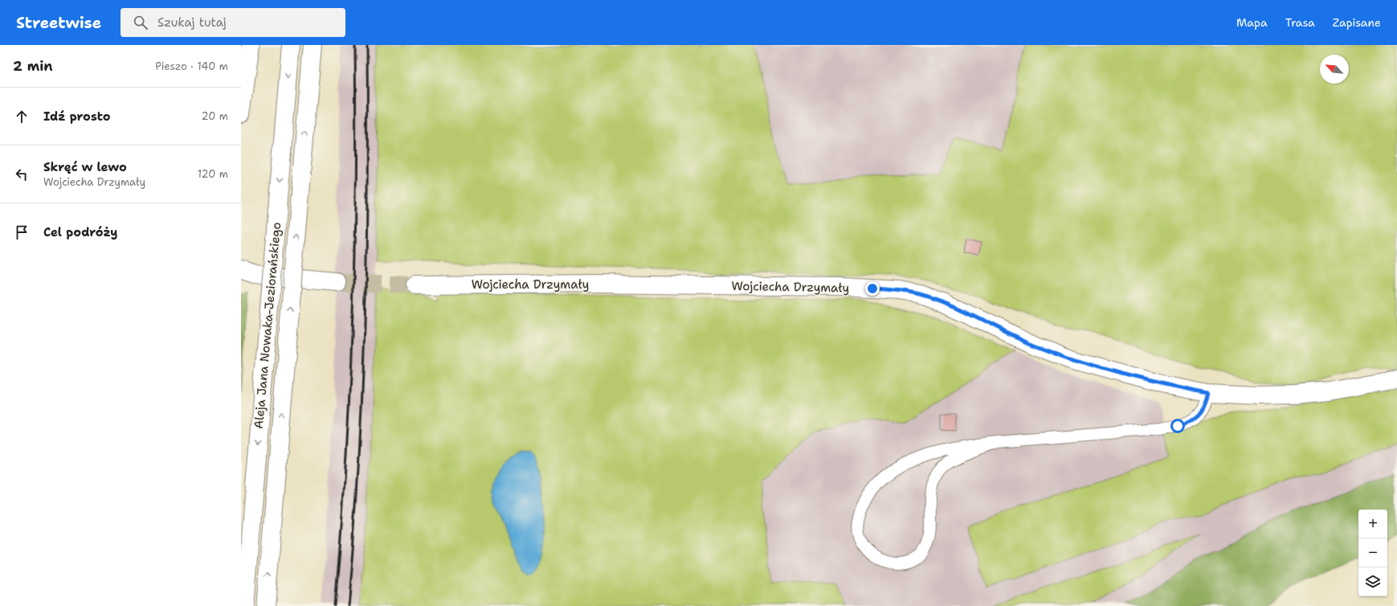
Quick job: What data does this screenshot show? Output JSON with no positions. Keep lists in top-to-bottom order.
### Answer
{
  "streets": {
    "street": ["Wojciecha Drzymały", "Aleja Jana Nowaka-Jeziorańskiego"]
  },
  "north": "top left",
  "page": {
    "header": "Streetwise",
    "search": "Szukaj tutaj",
    "nav": ["Mapa", "Trasa", "Zapisane"],
    "heading": ["2 min", "Pieszo · 140 m"],
    "list": [
      ["Idź prosto", "20 m"],
      ["Skręć w lewo", "Wojciecha Drzymały", "120 m"],
      "Cel podróży"
    ],
    "map_buttons": ["+", "−"]
  }
}
